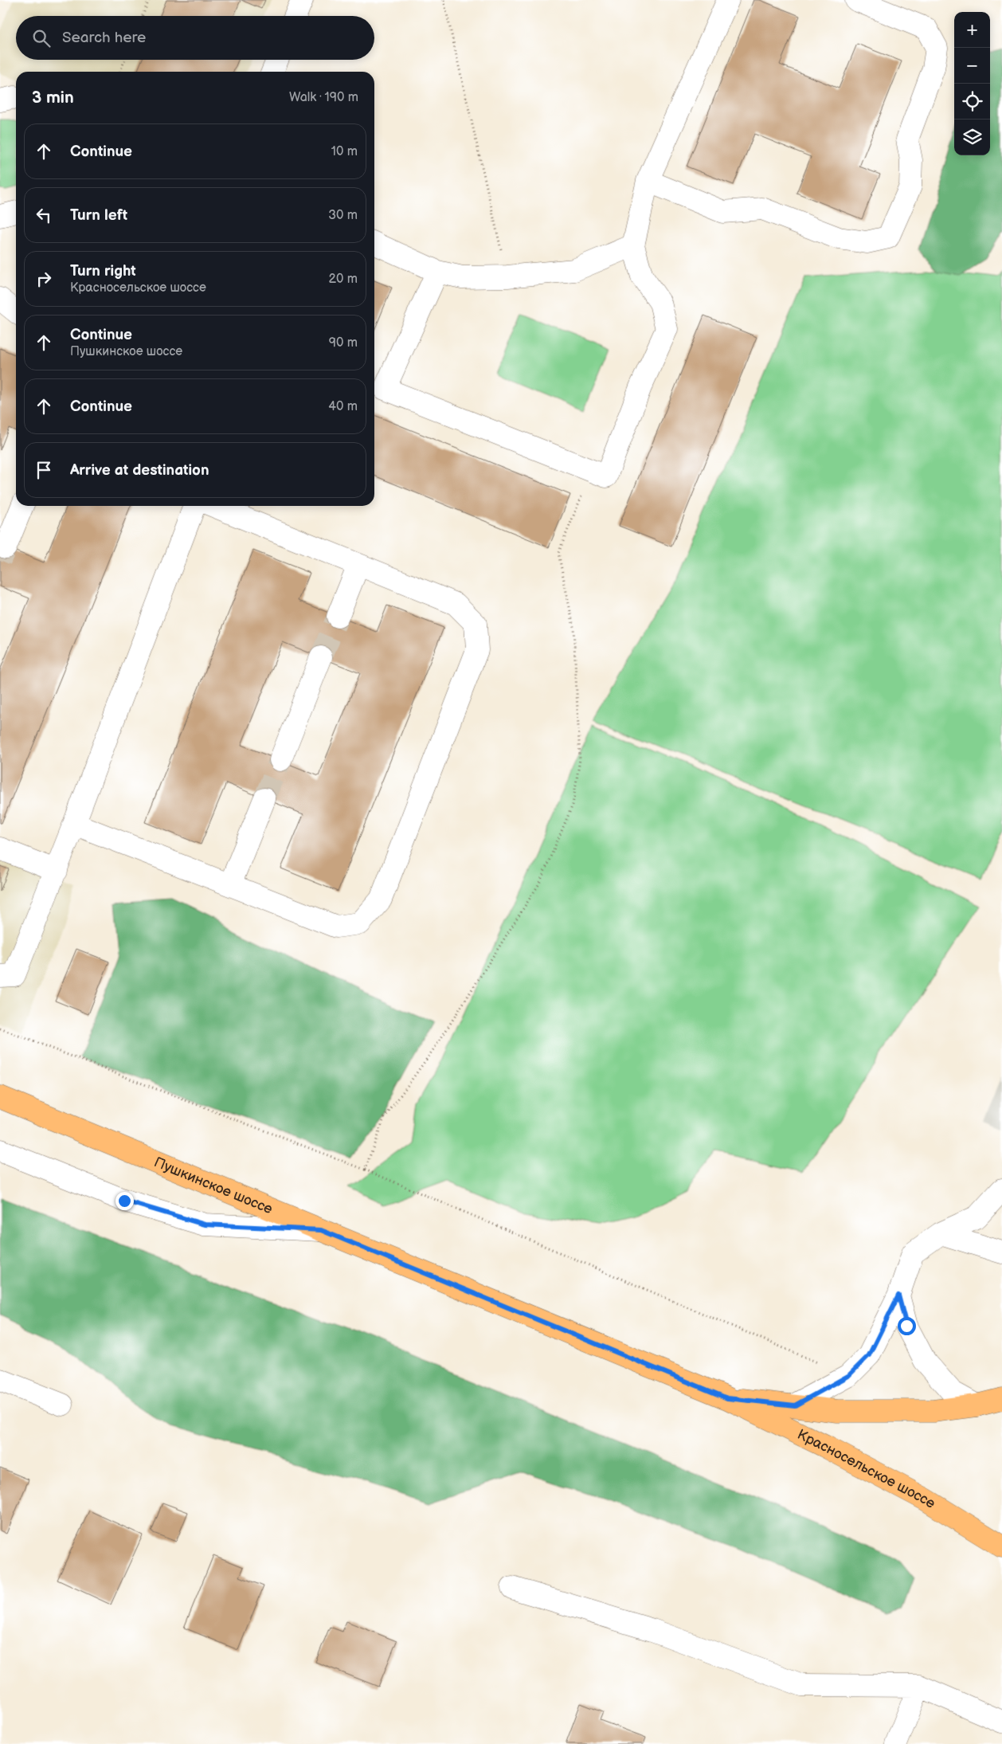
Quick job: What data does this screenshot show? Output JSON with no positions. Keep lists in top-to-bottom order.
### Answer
{
  "streets": {
    "main road": ["Пушкинское шоссе", "Красносельское шоссе"]
  },
  "crossings": [
    ["Пушкинское шоссе", "Красносельское шоссе"]
  ],
  "page": {
    "map_buttons": ["+", "−"],
    "search": "Search here",
    "heading": ["3 min", "Walk · 190 m"],
    "list": [
      ["Continue", "10 m"],
      ["Turn left", "30 m"],
      ["Turn right", "Красносельское шоссе", "20 m"],
      ["Continue", "Пушкинское шоссе", "90 m"],
      ["Continue", "40 m"],
      "Arrive at destination"
    ]
  }
}
